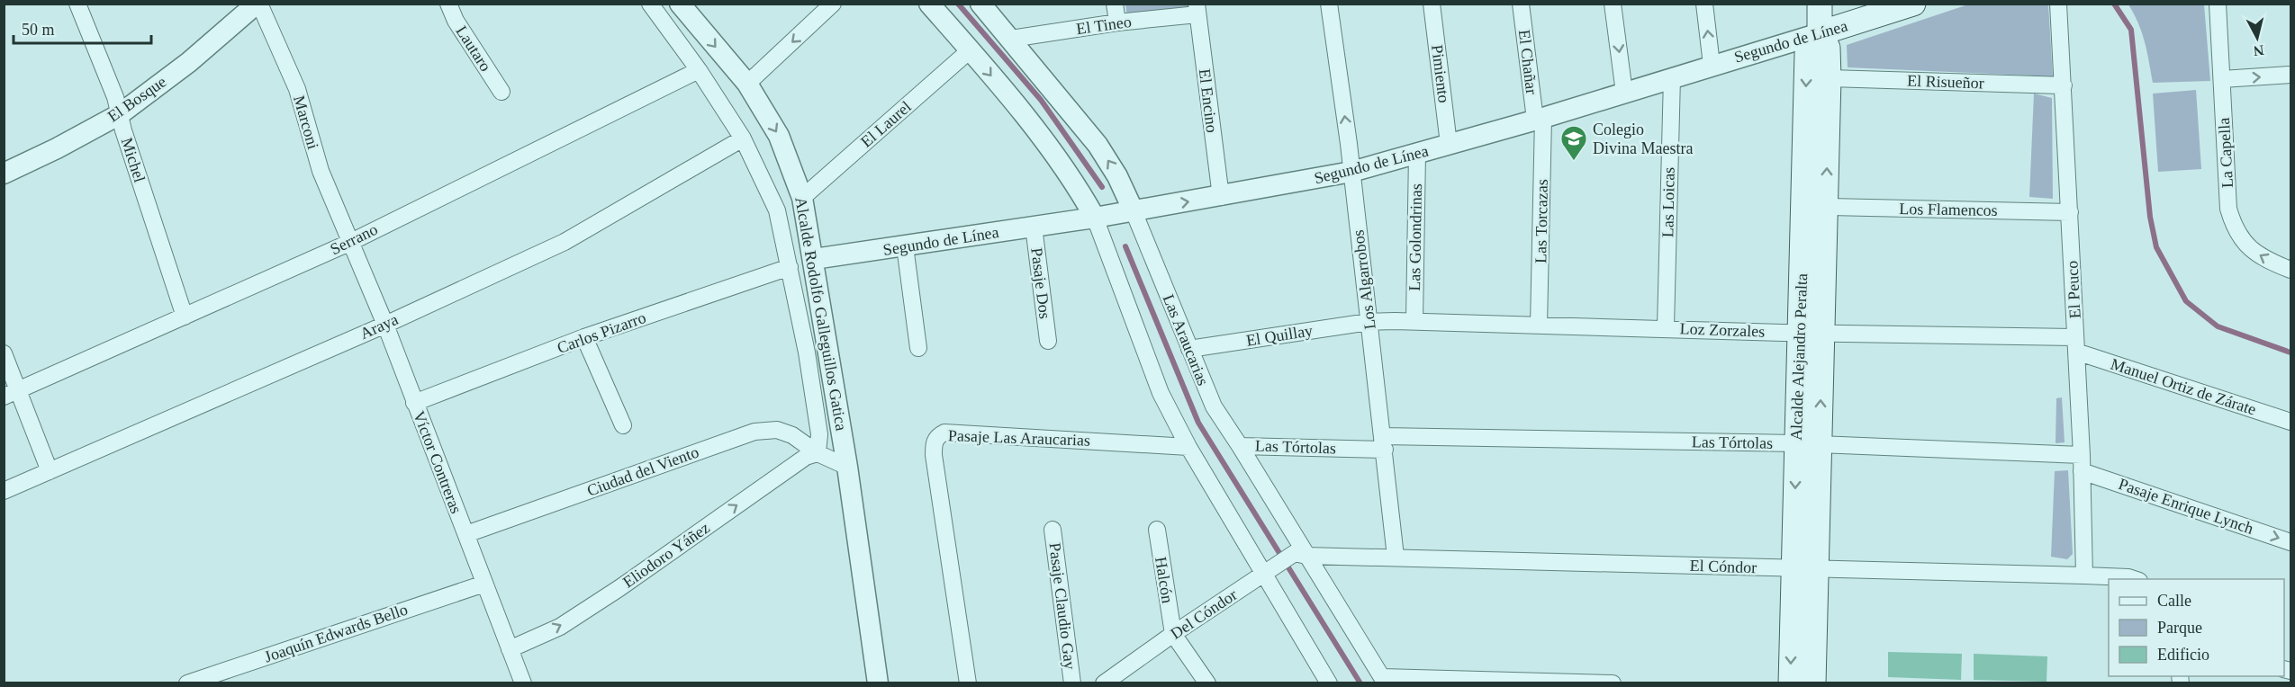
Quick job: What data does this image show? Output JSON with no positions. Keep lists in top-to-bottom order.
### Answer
{
  "streets": {
    "main road": ["Segundo de Línea", "Alcalde Alejandro Peralta"],
    "street": [
      "El Tineo",
      "Lautaro",
      "El Chañar",
      "Pimiento",
      "El Risueñor",
      "El Bosque",
      "El Encino",
      "Marconi",
      "El Laurel",
      "La Capella",
      "Michel",
      "Las Loicas",
      "Los Flamencos",
      "Las Torcazas",
      "Las Golondrinas",
      "Serrano",
      "Los Algarrobos",
      "Pasaje Dos",
      "El Peuco",
      "Alcalde Rodolfo Galleguillos Gatica",
      "Araya",
      "Loz Zorzales",
      "Carlos Pizarro",
      "El Quillay",
      "Las Araucarias",
      "Manuel Ortiz de Zárate",
      "Pasaje Las Araucarias",
      "Las Tórtolas",
      "Víctor Contreras",
      "Ciudad del Viento",
      "Pasaje Enrique Lynch",
      "Eliodoro Yáñez",
      "El Cóndor",
      "Halcón",
      "Pasaje Claudio Gay",
      "Del Cóndor",
      "Joaquín Edwards Bello"
    ]
  },
  "crossings": [
    ["El Tineo", "El Encino"],
    ["El Tineo", "Las Araucarias"],
    ["Segundo de Línea", "El Chañar"],
    ["Segundo de Línea", "Pimiento"],
    ["Segundo de Línea", "El Encino"],
    ["Segundo de Línea", "Las Loicas"],
    ["Segundo de Línea", "Las Torcazas"],
    ["Segundo de Línea", "Las Golondrinas"],
    ["Segundo de Línea", "Los Algarrobos"],
    ["Segundo de Línea", "Pasaje Dos"],
    ["Segundo de Línea", "Alcalde Rodolfo Galleguillos Gatica"],
    ["Segundo de Línea", "Las Araucarias"],
    ["Segundo de Línea", "Alcalde Alejandro Peralta"],
    ["El Chañar", "Las Torcazas"],
    ["El Risueñor", "El Peuco"],
    ["El Risueñor", "Alcalde Alejandro Peralta"],
    ["El Bosque", "Marconi"],
    ["El Bosque", "Michel"],
    ["Marconi", "Serrano"],
    ["Marconi", "Víctor Contreras"],
    ["El Laurel", "Alcalde Rodolfo Galleguillos Gatica"],
    ["Michel", "Serrano"],
    ["Las Loicas", "Loz Zorzales"],
    ["Los Flamencos", "El Peuco"],
    ["Los Flamencos", "Alcalde Alejandro Peralta"],
    ["Las Torcazas", "Loz Zorzales"],
    ["Las Golondrinas", "Loz Zorzales"],
    ["Serrano", "Alcalde Rodolfo Galleguillos Gatica"],
    ["Serrano", "Víctor Contreras"],
    ["Los Algarrobos", "Loz Zorzales"],
    ["Los Algarrobos", "El Quillay"],
    ["Los Algarrobos", "Las Tórtolas"],
    ["Los Algarrobos", "El Cóndor"],
    ["El Peuco", "Loz Zorzales"],
    ["El Peuco", "Manuel Ortiz de Zárate"],
    ["El Peuco", "Las Tórtolas"],
    ["El Peuco", "Pasaje Enrique Lynch"],
    ["El Peuco", "El Cóndor"],
    ["Alcalde Rodolfo Galleguillos Gatica", "Araya"],
    ["Alcalde Rodolfo Galleguillos Gatica", "Carlos Pizarro"],
    ["Alcalde Rodolfo Galleguillos Gatica", "Ciudad del Viento"],
    ["Alcalde Rodolfo Galleguillos Gatica", "Eliodoro Yáñez"],
    ["Araya", "Víctor Contreras"],
    ["Loz Zorzales", "El Quillay"],
    ["Loz Zorzales", "Alcalde Alejandro Peralta"],
    ["Loz Zorzales", "Manuel Ortiz de Zárate"],
    ["Carlos Pizarro", "Víctor Contreras"],
    ["El Quillay", "Las Araucarias"],
    ["Las Araucarias", "Las Tórtolas"],
    ["Las Araucarias", "El Cóndor"],
    ["Las Araucarias", "Del Cóndor"],
    ["Alcalde Alejandro Peralta", "Las Tórtolas"],
    ["Alcalde Alejandro Peralta", "El Cóndor"],
    ["Las Tórtolas", "Pasaje Enrique Lynch"],
    ["Víctor Contreras", "Ciudad del Viento"],
    ["Víctor Contreras", "Eliodoro Yáñez"],
    ["Víctor Contreras", "Joaquín Edwards Bello"],
    ["Ciudad del Viento", "Eliodoro Yáñez"],
    ["El Cóndor", "Del Cóndor"],
    ["Halcón", "Del Cóndor"]
  ],
  "one_way": ["La Capella", "Pasaje Enrique Lynch", "Eliodoro Yáñez"],
  "places": {
    "school or university": ["Colegio Divina Maestra"]
  },
  "legend": ["Calle", "Parque", "Edificio"],
  "scale_bar": "50 m",
  "north": "bottom"
}
